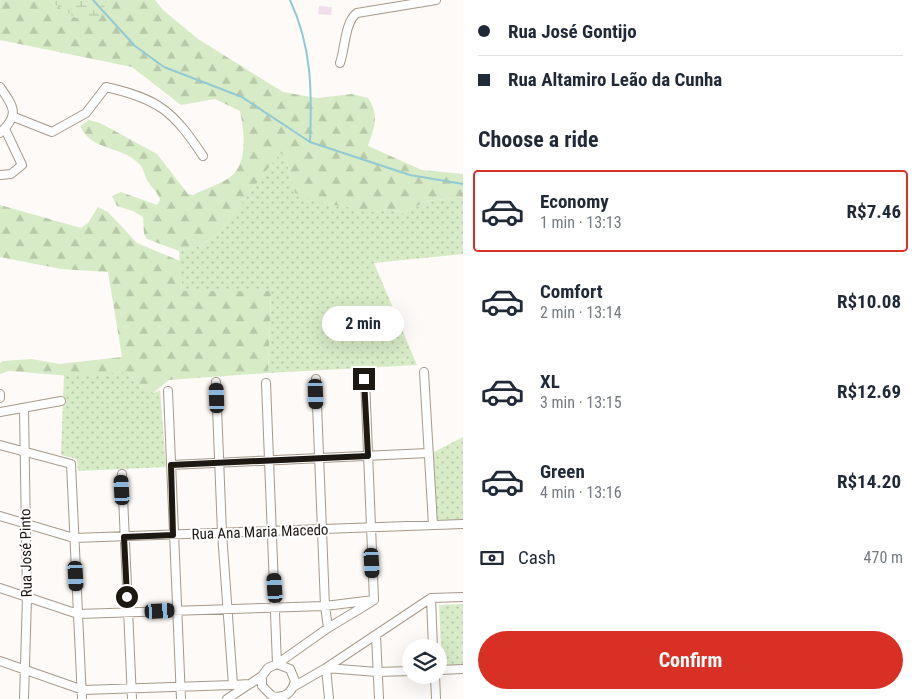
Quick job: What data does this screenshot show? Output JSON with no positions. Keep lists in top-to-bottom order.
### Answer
{
  "streets": {
    "street": ["Rua Ana Maria Macedo", "Rua José Pinto"]
  },
  "crossings": [
    ["Rua Ana Maria Macedo", "Rua José Pinto"]
  ],
  "page": {
    "banner": ["Rua José Gontijo", "Rua Altamiro Leão da Cunha"],
    "heading": "Choose a ride",
    "list": [
      {
        "name": "Economy",
        "note": "1 min · 13:13",
        "value": "R$7.46"
      },
      {
        "name": "Comfort",
        "note": "2 min · 13:14",
        "value": "R$10.08"
      },
      {
        "name": "XL",
        "note": "3 min · 13:15",
        "value": "R$12.69"
      },
      {
        "name": "Green",
        "note": "4 min · 13:16",
        "value": "R$14.20"
      }
    ],
    "bubble": "2 min",
    "pay": ["Cash", "470 m"],
    "buttons": "Confirm"
  }
}
